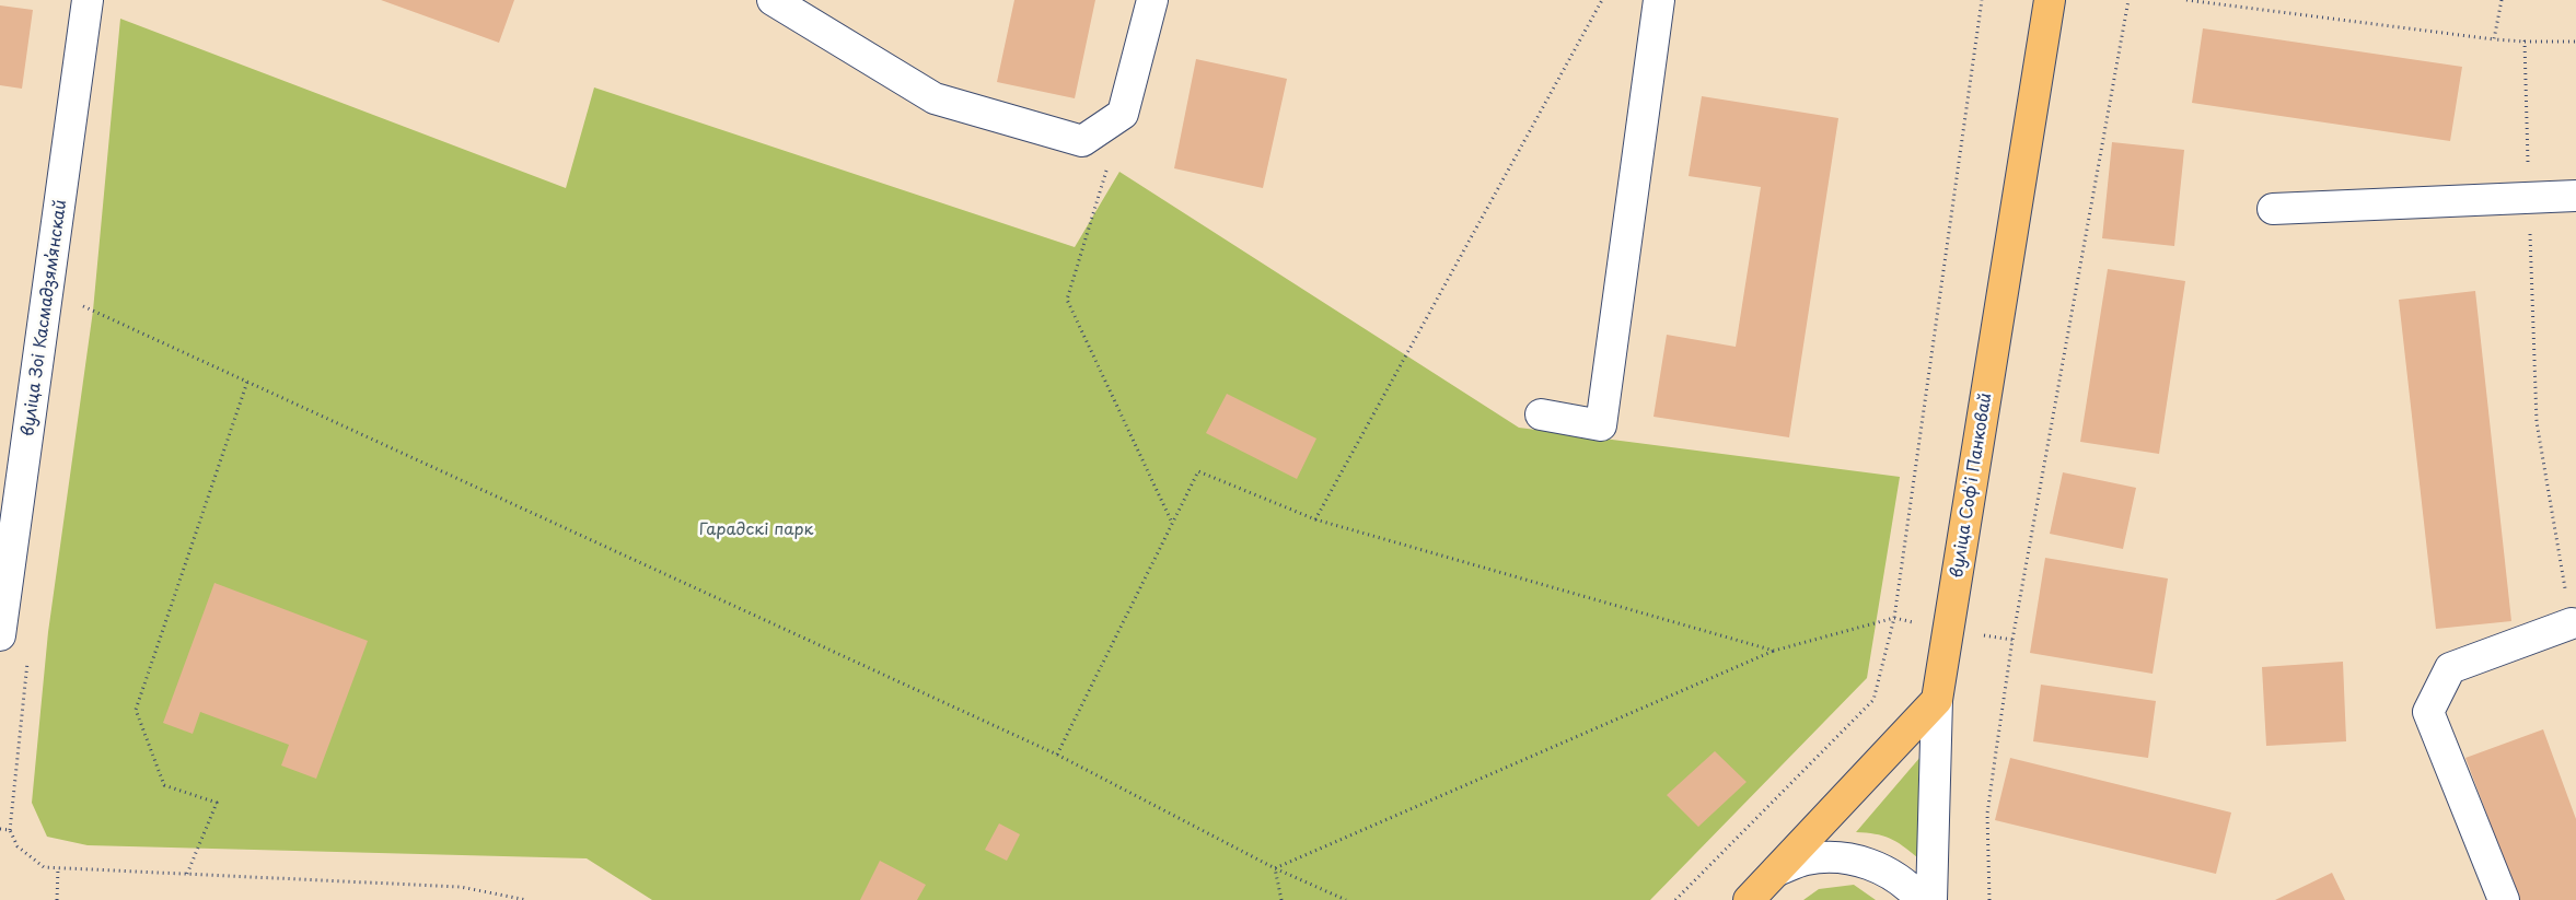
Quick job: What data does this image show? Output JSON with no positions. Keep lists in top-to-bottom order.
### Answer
{
  "streets": {
    "main road": ["вуліца Софʼі Панковай"],
    "street": ["вуліца Зоі Касмадзямʼянскай"]
  },
  "parks": ["Гарадскі парк"]
}
